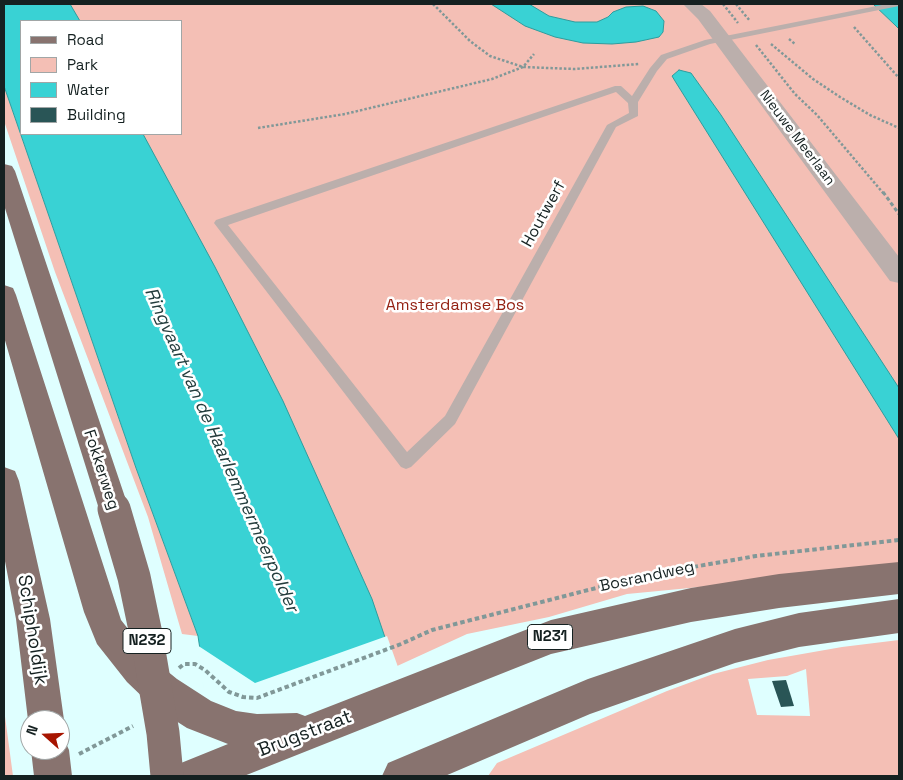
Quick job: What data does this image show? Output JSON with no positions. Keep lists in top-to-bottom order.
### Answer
{
  "streets": {
    "main road": [
      "Fokkerweg",
      "Schipholdijk",
      "N231",
      "N232",
      "Brugstraat"
    ],
    "street": ["Nieuwe Meerlaan"],
    "lane": ["Houtwerf"],
    "path": ["Bosrandweg"]
  },
  "crossings": [
    ["N232", "Brugstraat"]
  ],
  "water": ["Ringvaart van de Haarlemmermeerpolder"],
  "parks": ["Amsterdamse Bos"],
  "legend": [
    "Road",
    "Park",
    "Water",
    "Building"
  ],
  "north": "left"
}
